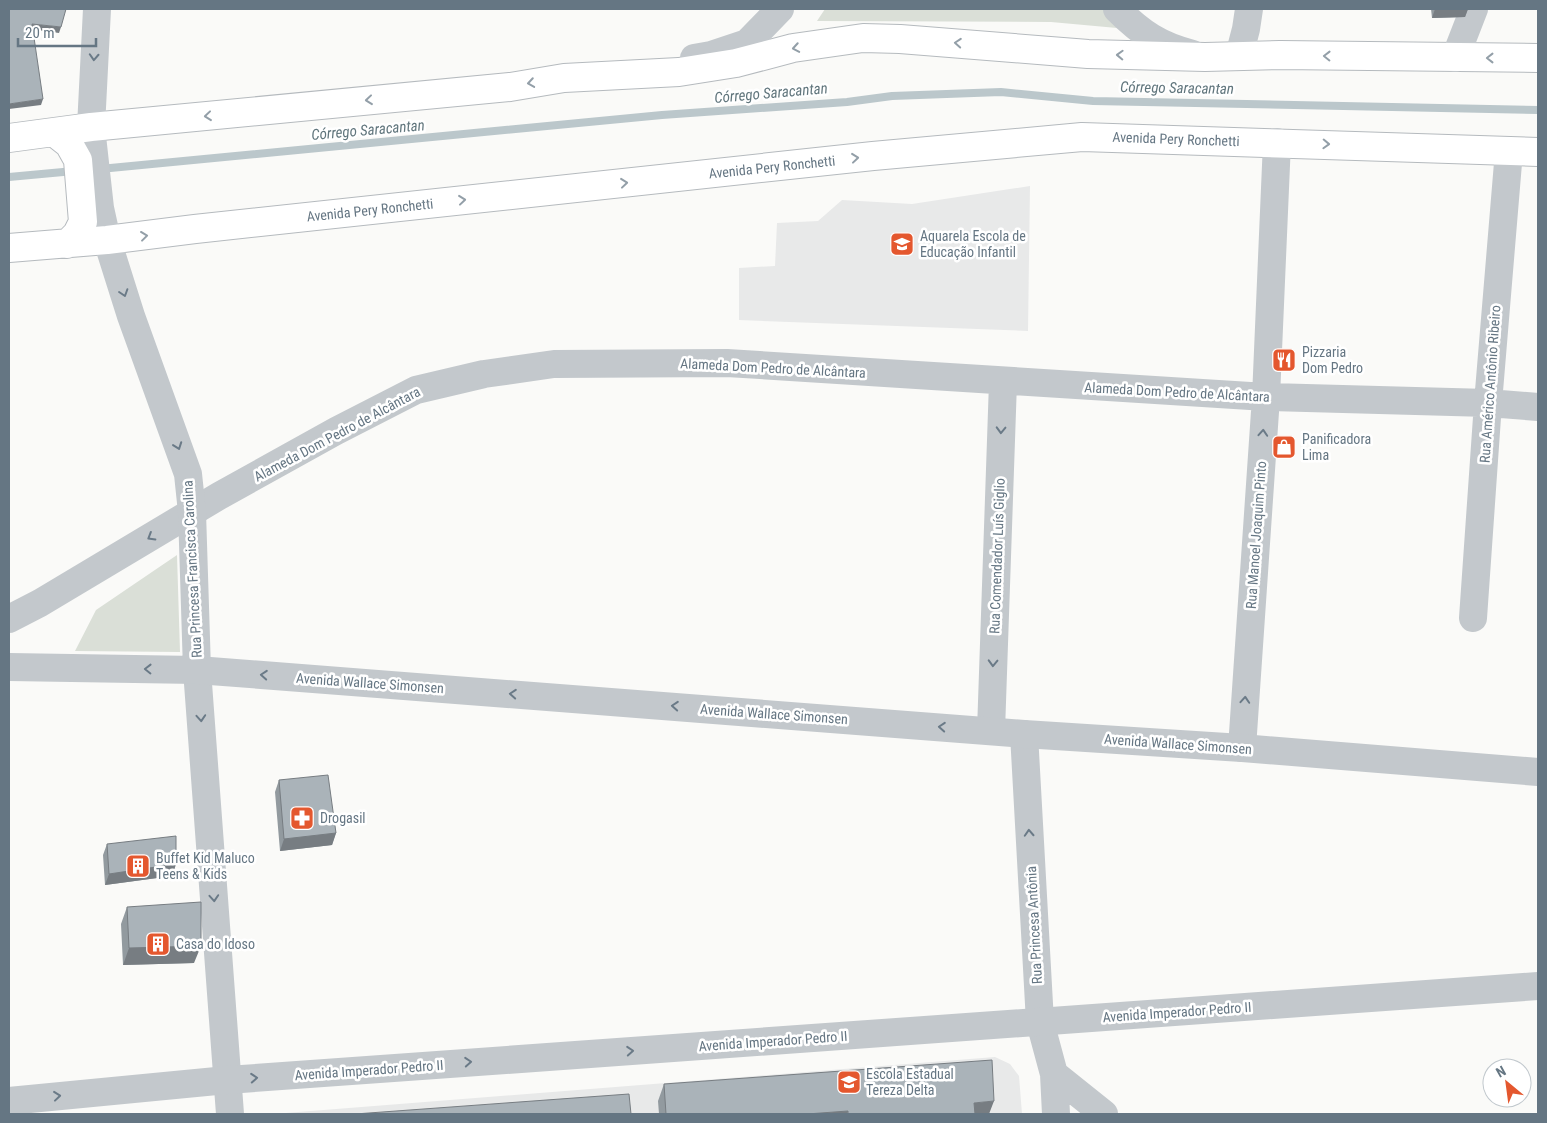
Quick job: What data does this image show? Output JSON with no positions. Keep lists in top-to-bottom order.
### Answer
{
  "streets": {
    "main road": ["Avenida Pery Ronchetti"],
    "street": [
      "Alameda Dom Pedro de Alcântara",
      "Rua Américo Antônio Ribeiro",
      "Rua Manoel Joaquim Pinto",
      "Rua Comendador Luís Giglio",
      "Rua Princesa Francisca Carolina",
      "Avenida Wallace Simonsen",
      "Rua Princesa Antônia",
      "Avenida Imperador Pedro II"
    ]
  },
  "crossings": [
    ["Avenida Pery Ronchetti", "Rua Américo Antônio Ribeiro"],
    ["Avenida Pery Ronchetti", "Rua Manoel Joaquim Pinto"],
    ["Avenida Pery Ronchetti", "Rua Princesa Francisca Carolina"],
    ["Alameda Dom Pedro de Alcântara", "Rua Américo Antônio Ribeiro"],
    ["Alameda Dom Pedro de Alcântara", "Rua Manoel Joaquim Pinto"],
    ["Alameda Dom Pedro de Alcântara", "Rua Comendador Luís Giglio"],
    ["Alameda Dom Pedro de Alcântara", "Rua Princesa Francisca Carolina"],
    ["Rua Manoel Joaquim Pinto", "Avenida Wallace Simonsen"],
    ["Rua Comendador Luís Giglio", "Avenida Wallace Simonsen"],
    ["Rua Princesa Francisca Carolina", "Avenida Wallace Simonsen"],
    ["Rua Princesa Francisca Carolina", "Avenida Imperador Pedro II"],
    ["Avenida Wallace Simonsen", "Rua Princesa Antônia"],
    ["Rua Princesa Antônia", "Avenida Imperador Pedro II"]
  ],
  "one_way": [
    "Rua Manoel Joaquim Pinto",
    "Rua Comendador Luís Giglio",
    "Rua Princesa Francisca Carolina",
    "Avenida Wallace Simonsen",
    "Rua Princesa Antônia",
    "Avenida Imperador Pedro II"
  ],
  "water": ["Córrego Saracantan"],
  "places": {
    "school or university": ["Aquarela Escola de Educação Infantil", "Escola Estadual Tereza Delta"],
    "restaurant": ["Pizzaria Dom Pedro"],
    "shop": ["Panificadora Lima"],
    "pharmacy": ["Drogasil"],
    "building": ["Buffet Kid Maluco Teens & Kids", "Casa do Idoso"]
  },
  "scale_bar": "20 m",
  "north": "top left"
}
